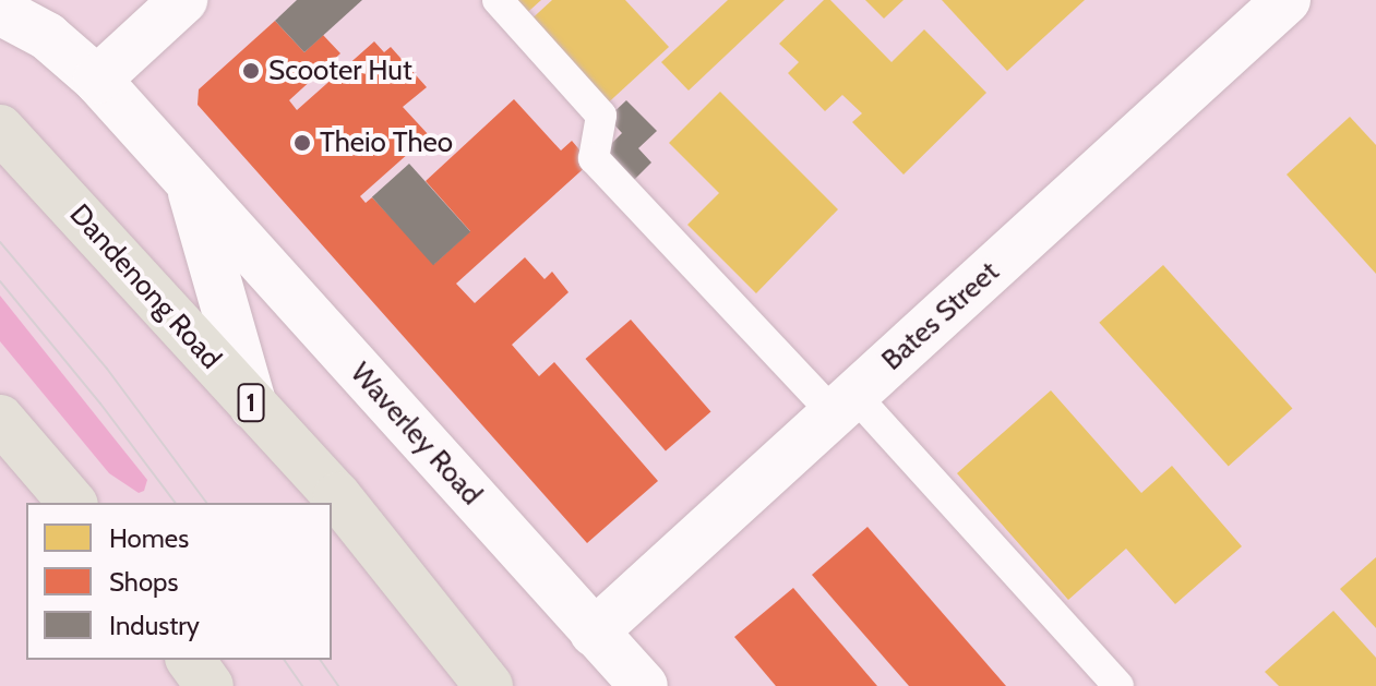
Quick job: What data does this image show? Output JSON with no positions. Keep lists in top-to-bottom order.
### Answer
{
  "streets": {
    "highway": ["Dandenong Road", "1"],
    "street": ["Bates Street", "Waverley Road"]
  },
  "crossings": [
    ["Dandenong Road", "Waverley Road"],
    ["Bates Street", "Waverley Road"]
  ],
  "places": ["Scooter Hut", "Theio Theo"],
  "legend": ["Homes", "Shops", "Industry"]
}
